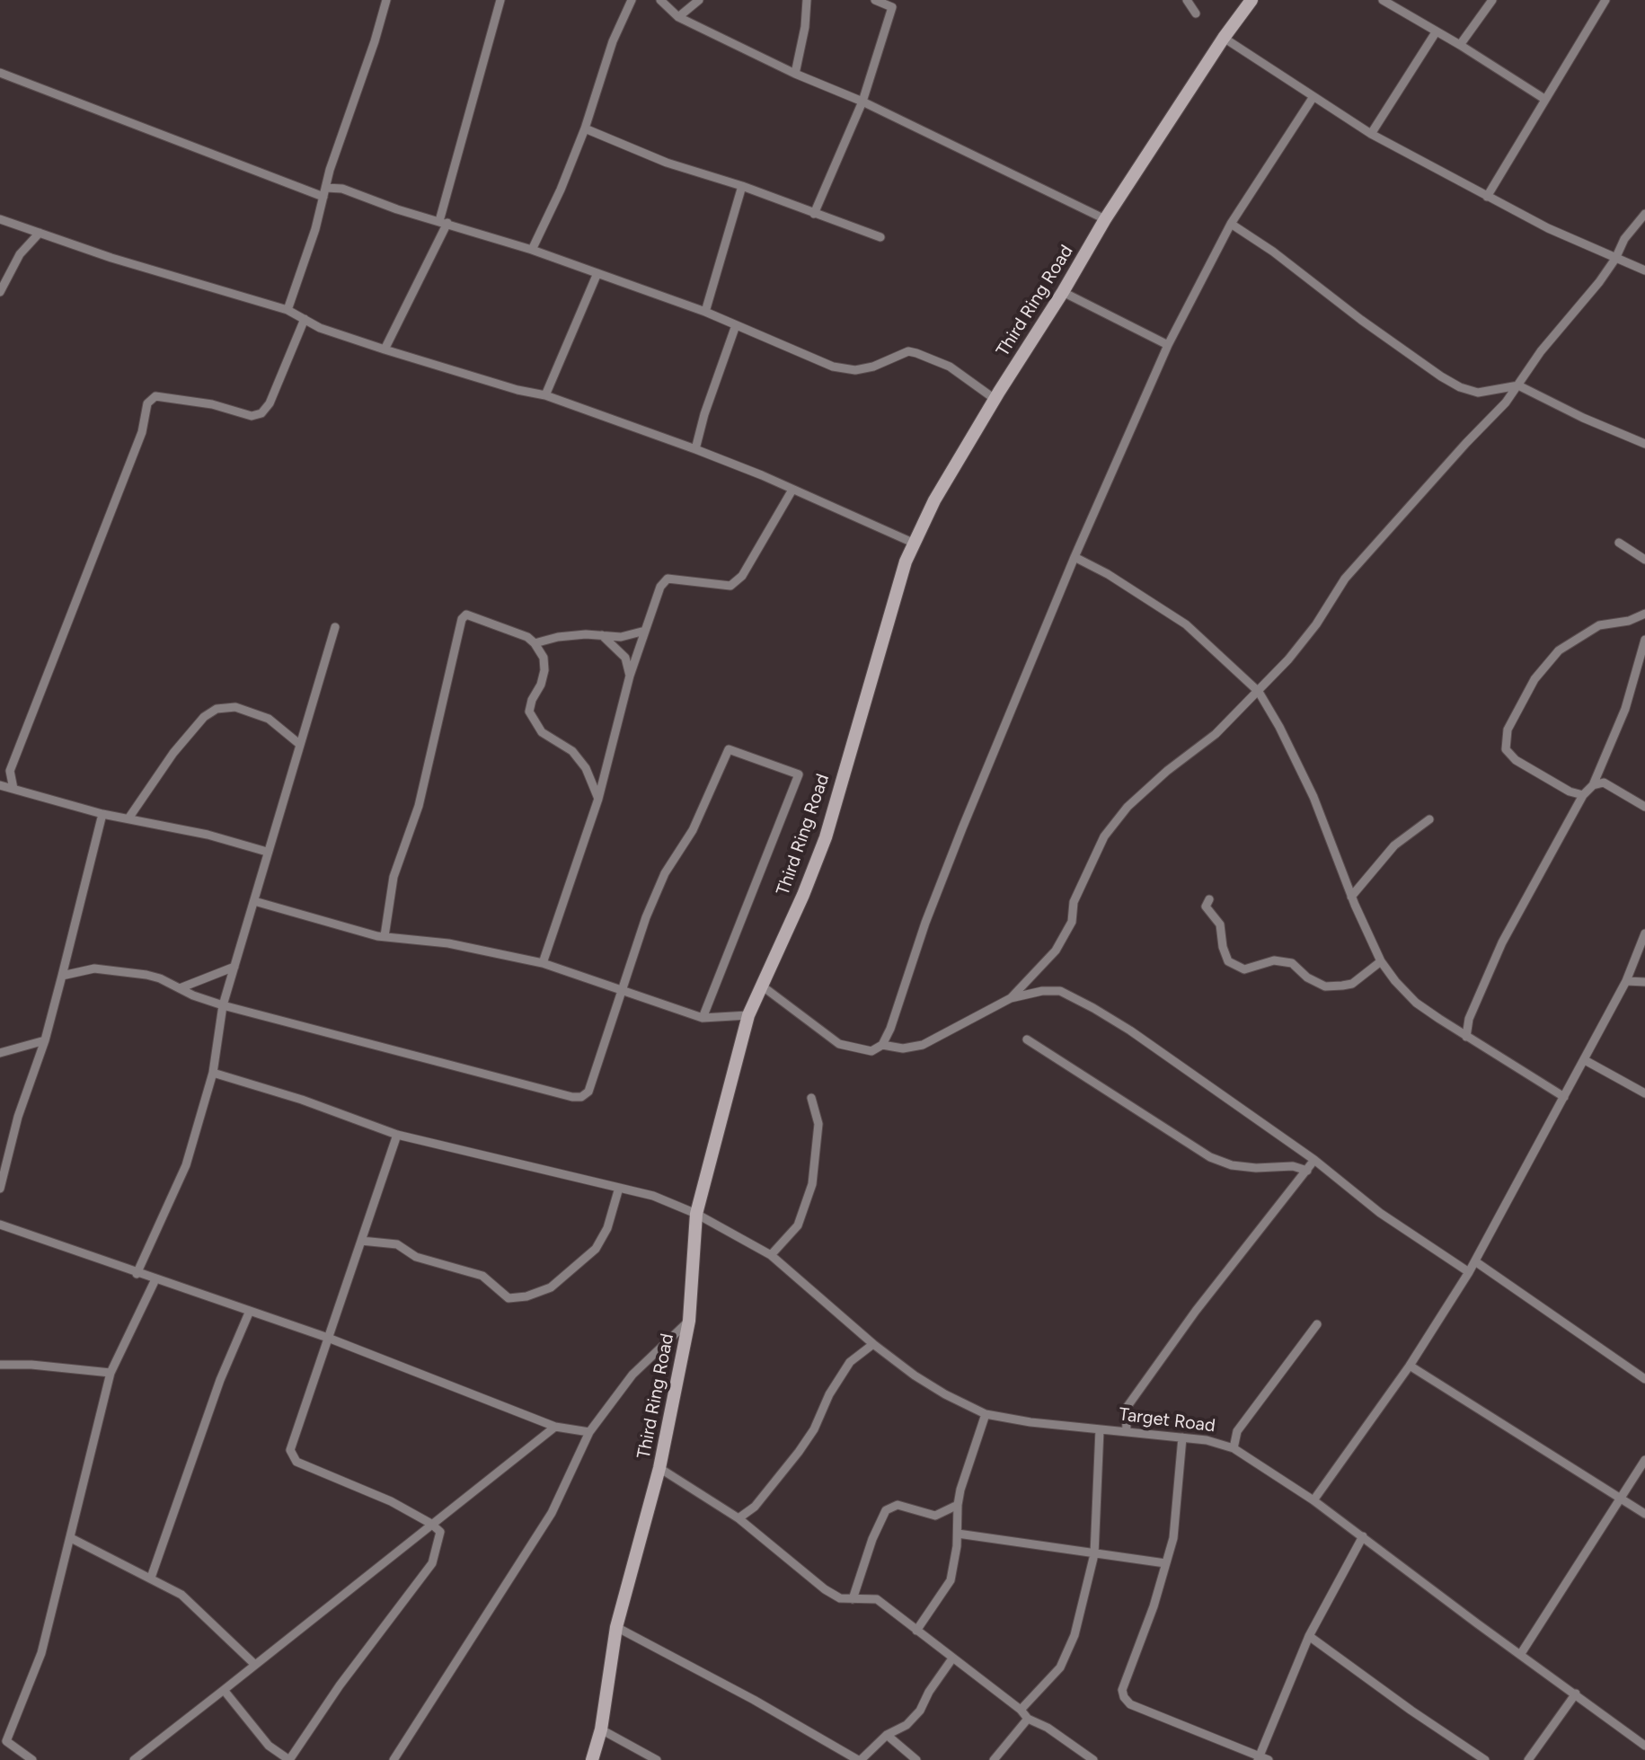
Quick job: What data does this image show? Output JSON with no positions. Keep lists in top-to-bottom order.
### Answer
{
  "streets": {
    "street": ["Third Ring Road", "Target Road"]
  },
  "crossings": [
    ["Third Ring Road", "Target Road"]
  ]
}
